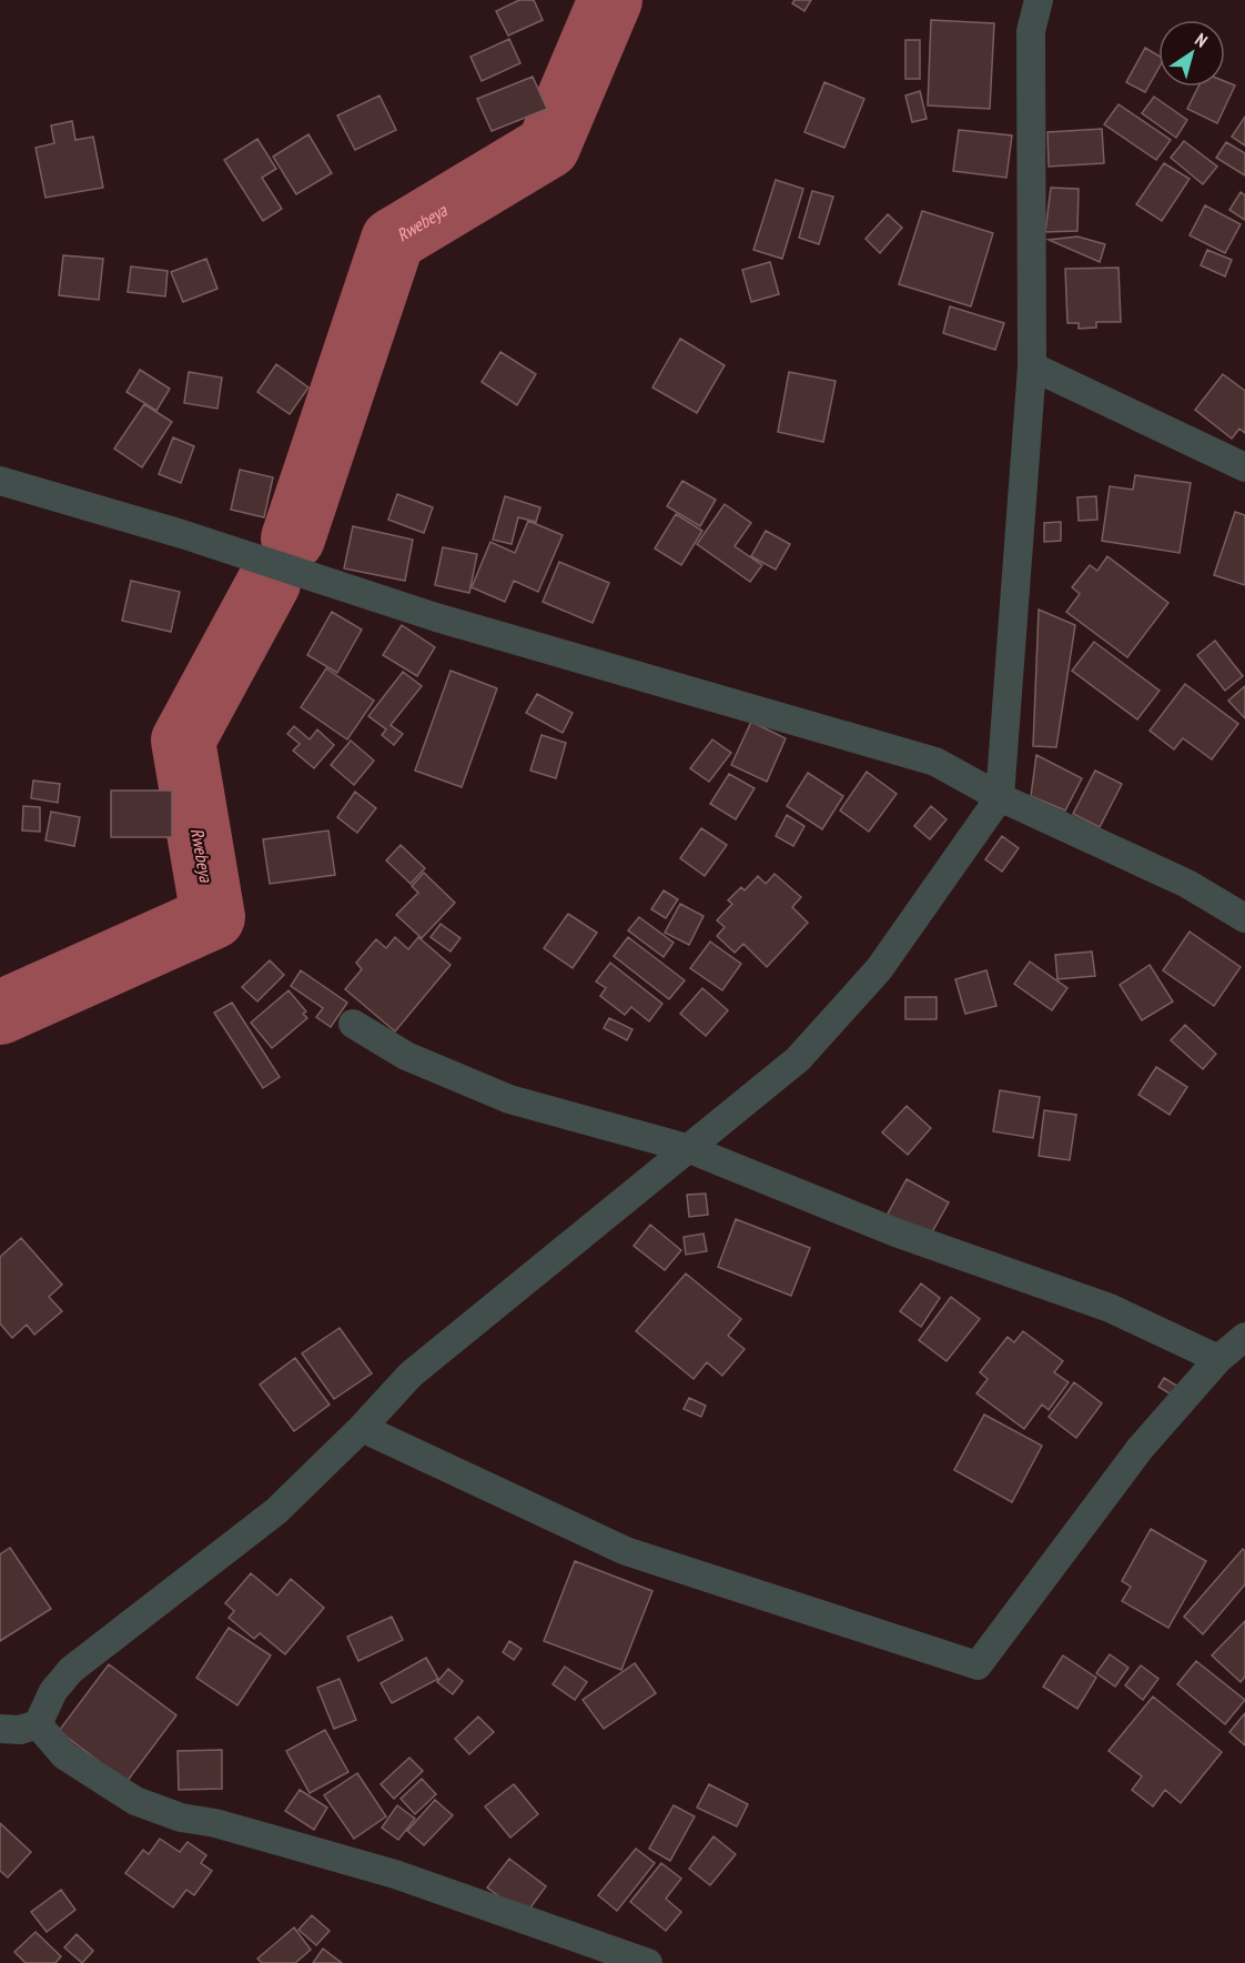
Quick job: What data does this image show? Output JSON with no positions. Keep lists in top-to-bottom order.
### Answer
{
  "water": ["Rwebeya"],
  "north": "top right"
}
